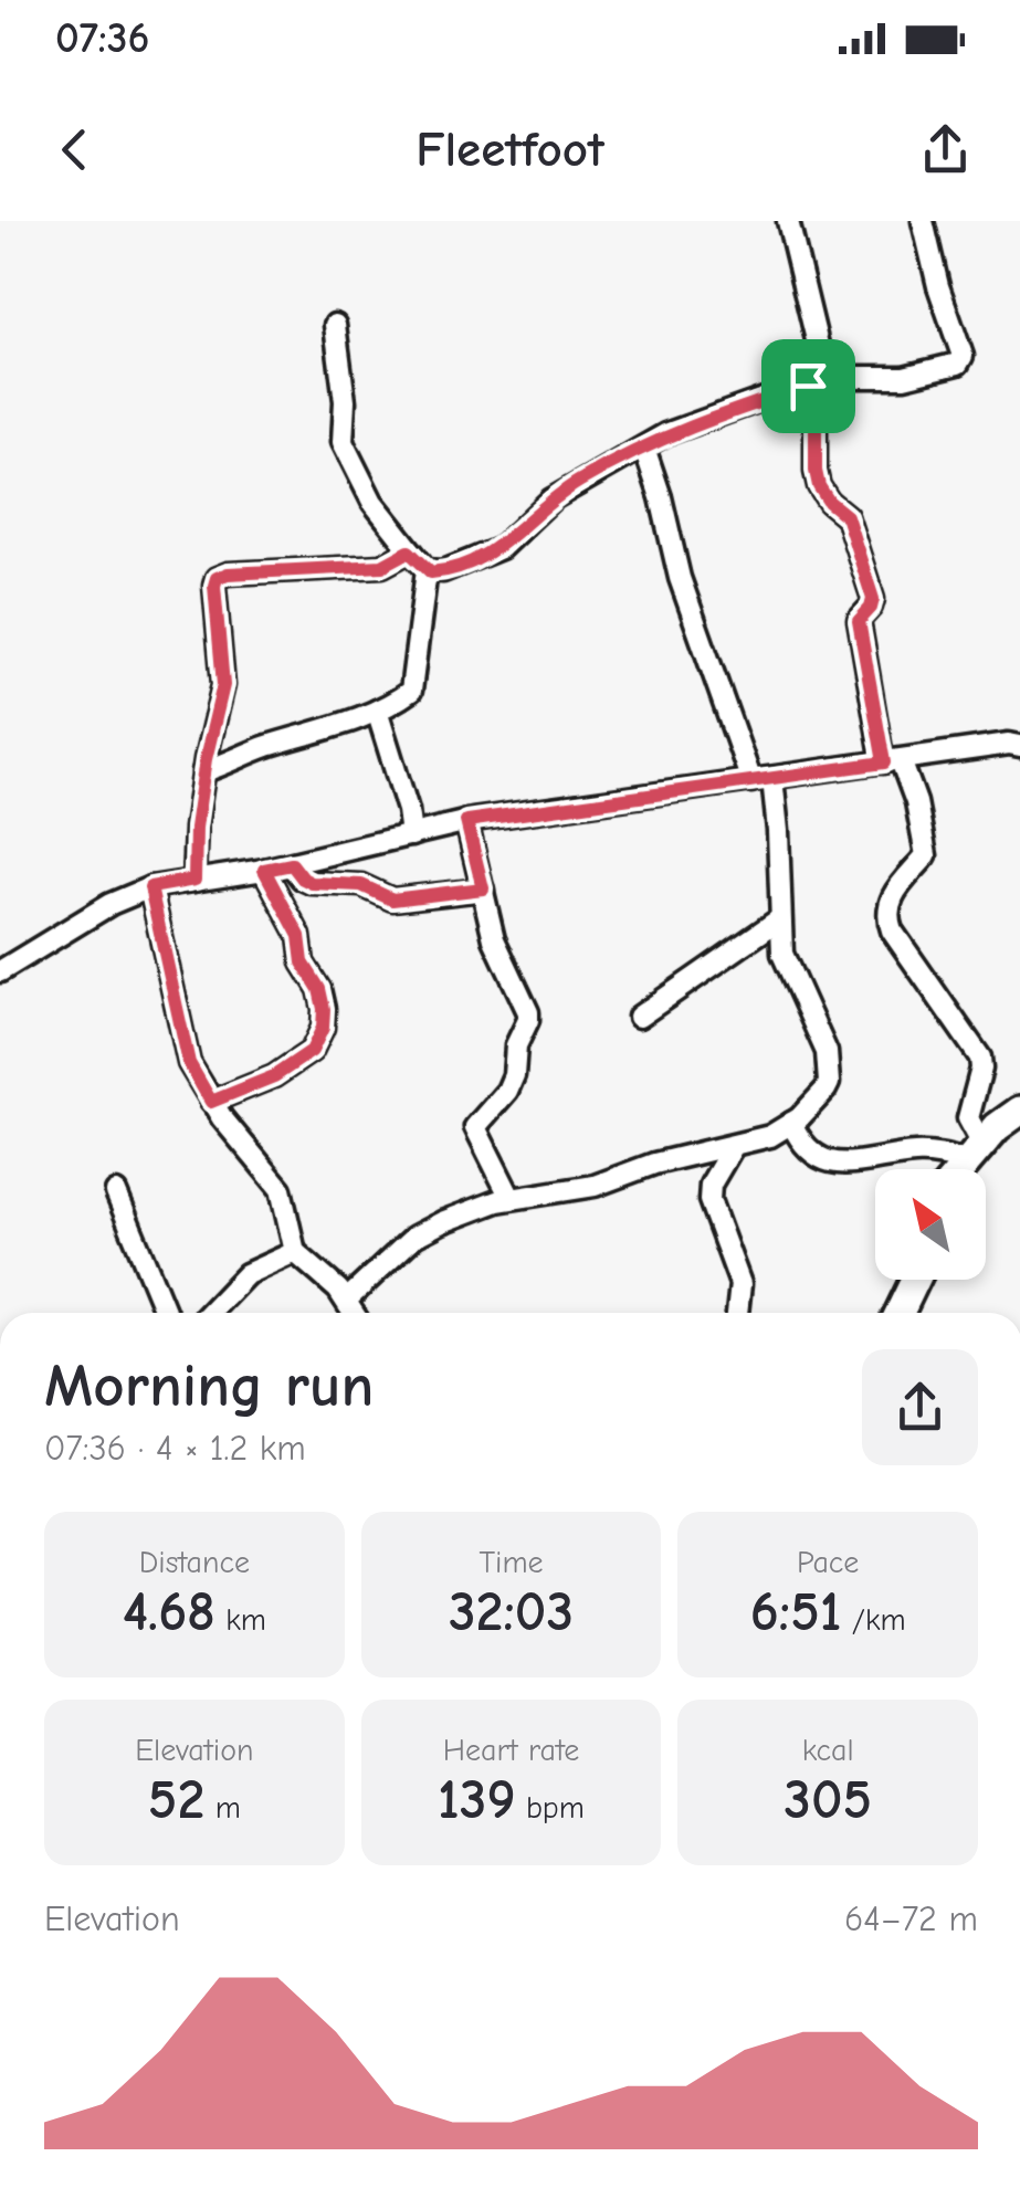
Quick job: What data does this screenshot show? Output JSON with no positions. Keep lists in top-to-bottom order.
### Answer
{
  "north": "top left",
  "page": {
    "status": "07:36",
    "header": "Fleetfoot",
    "heading": ["Morning run", "07:36 · 4 × 1.2 km"],
    "stats": [
      ["Distance", "4.68 km"],
      ["Time", "32:03"],
      ["Pace", "6:51 /km"],
      ["Elevation", "52 m"],
      ["Heart rate", "139 bpm"],
      ["kcal", "305"]
    ],
    "chart": ["Elevation", "64–72 m"]
  }
}
